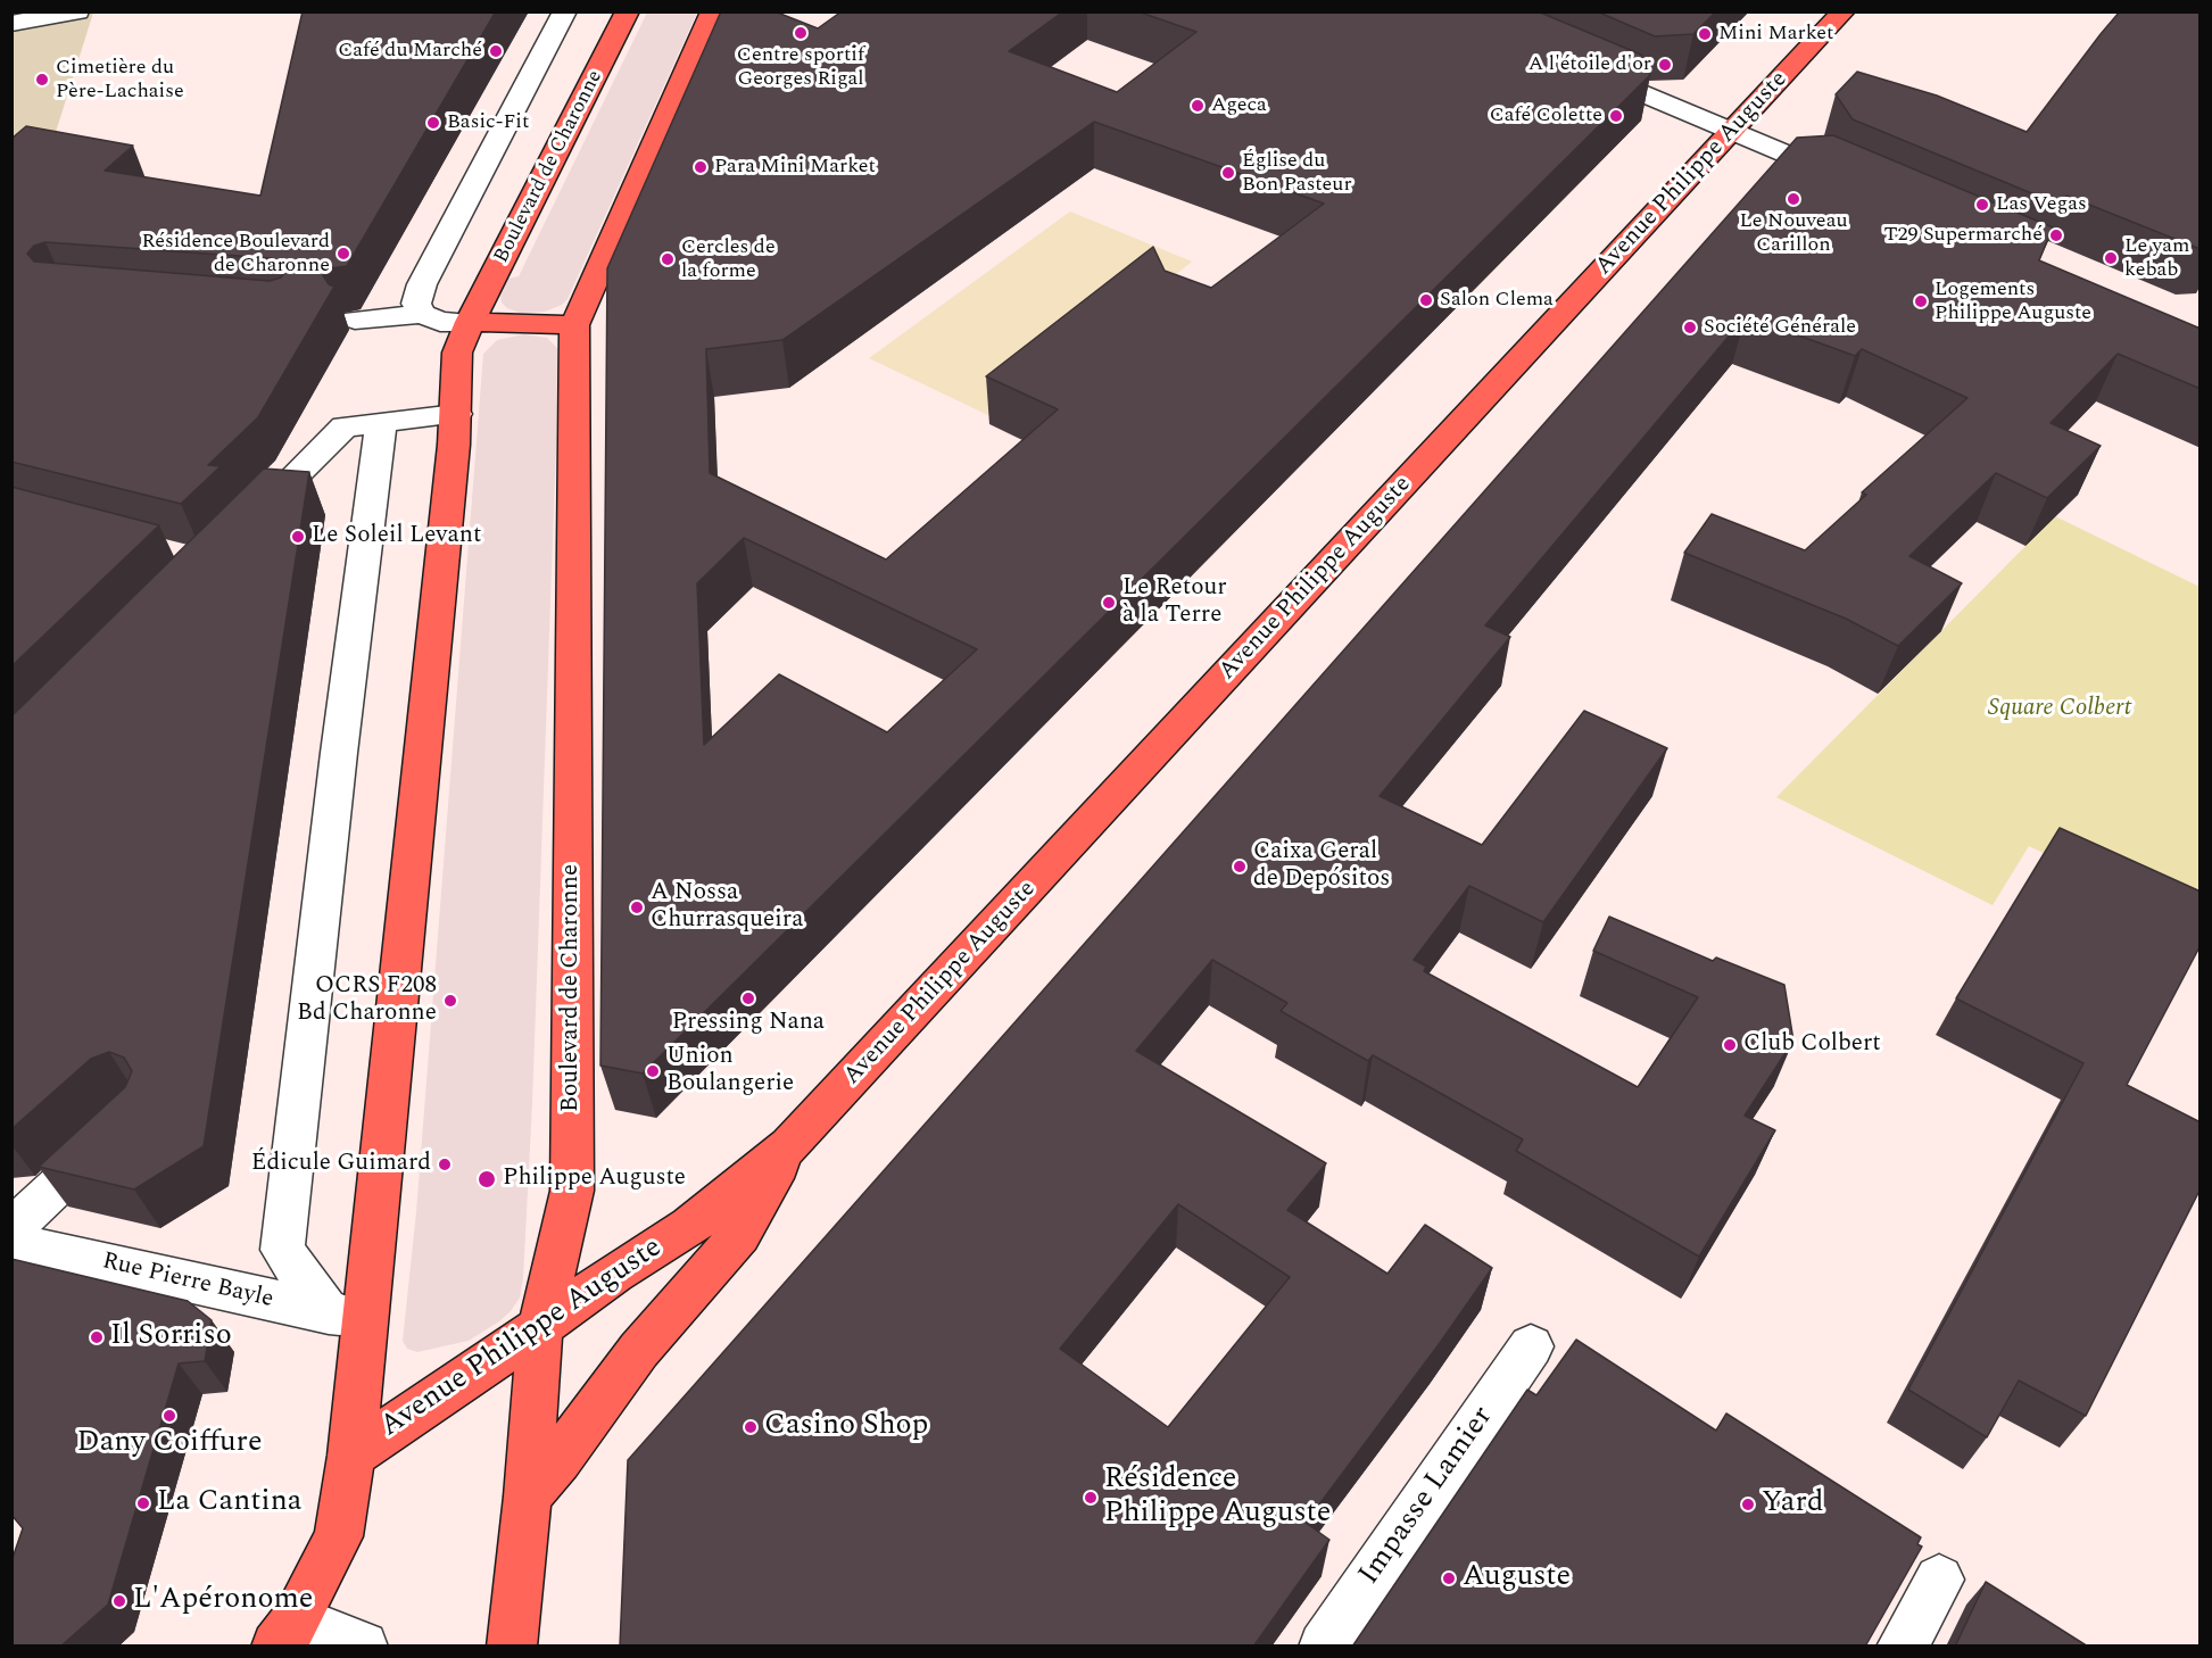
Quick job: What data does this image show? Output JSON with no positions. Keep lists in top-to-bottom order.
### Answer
{
  "streets": {
    "main road": ["Boulevard de Charonne", "Avenue Philippe Auguste"],
    "street": ["Rue Pierre Bayle", "Impasse Lamier"]
  },
  "crossings": [
    ["Boulevard de Charonne", "Avenue Philippe Auguste"],
    ["Boulevard de Charonne", "Rue Pierre Bayle"]
  ],
  "parks": ["Square Colbert"],
  "places": [
    "Centre sportif Georges Rigal",
    "Mini Market",
    "Café du Marché",
    "A l'étoile d'or",
    "Cimetière du Père-Lachaise",
    "Ageca",
    "Café Colette",
    "Basic-Fit",
    "Para Mini Market",
    "Église du Bon Pasteur",
    "Le Nouveau Carillon",
    "Las Vegas",
    "T29 Supermarché",
    "Résidence Boulevard de Charonne",
    "Le yam kebab",
    "Cercles de la forme",
    "Salon Clema",
    "Logements Philippe Auguste",
    "Société Générale",
    "Le Soleil Levant",
    "Le Retour à la Terre",
    "Caixa Geral de Depósitos",
    "A Nossa Churrasqueira",
    "Pressing Nana",
    "OCRS F208 Bd Charonne",
    "Club Colbert",
    "Union Boulangerie",
    "Édicule Guimard",
    "Philippe Auguste",
    "Il Sorriso",
    "Dany Coiffure",
    "Casino Shop",
    "Résidence Philippe Auguste",
    "La Cantina",
    "Yard",
    "Auguste",
    "L'Apéronome"
  ]
}
